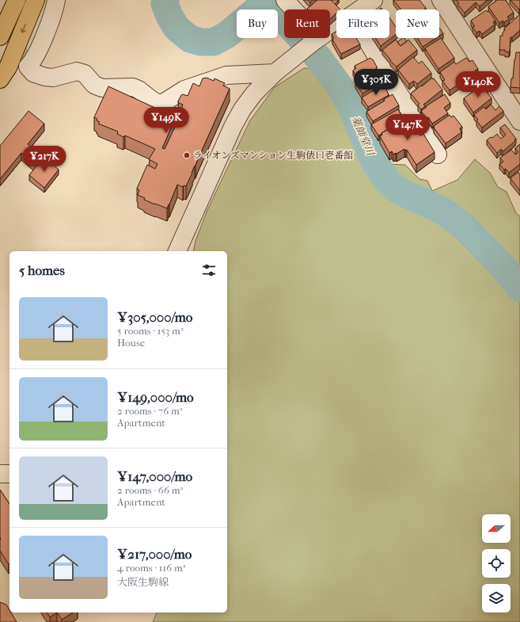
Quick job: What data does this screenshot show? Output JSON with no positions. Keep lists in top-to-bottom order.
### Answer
{
  "water": ["薬師堂川"],
  "places": ["ライオンズマンション生駒俵口壱番館"],
  "north": "left",
  "page": {
    "chip": [
      "Buy",
      "Rent",
      "Filters",
      "New"
    ],
    "price": [
      "¥305K",
      "¥140K",
      "¥149K",
      "¥147K",
      "¥217K"
    ],
    "heading": "5 homes",
    "list": [
      {
        "name": "¥305,000/mo",
        "note": "5 rooms · 153 m² · House"
      },
      {
        "name": "¥149,000/mo",
        "note": "2 rooms · 76 m² · Apartment"
      },
      {
        "name": "¥147,000/mo",
        "note": "2 rooms · 66 m² · Apartment"
      },
      {
        "name": "¥217,000/mo",
        "note": "4 rooms · 116 m² · 大阪生駒線"
      }
    ]
  }
}
